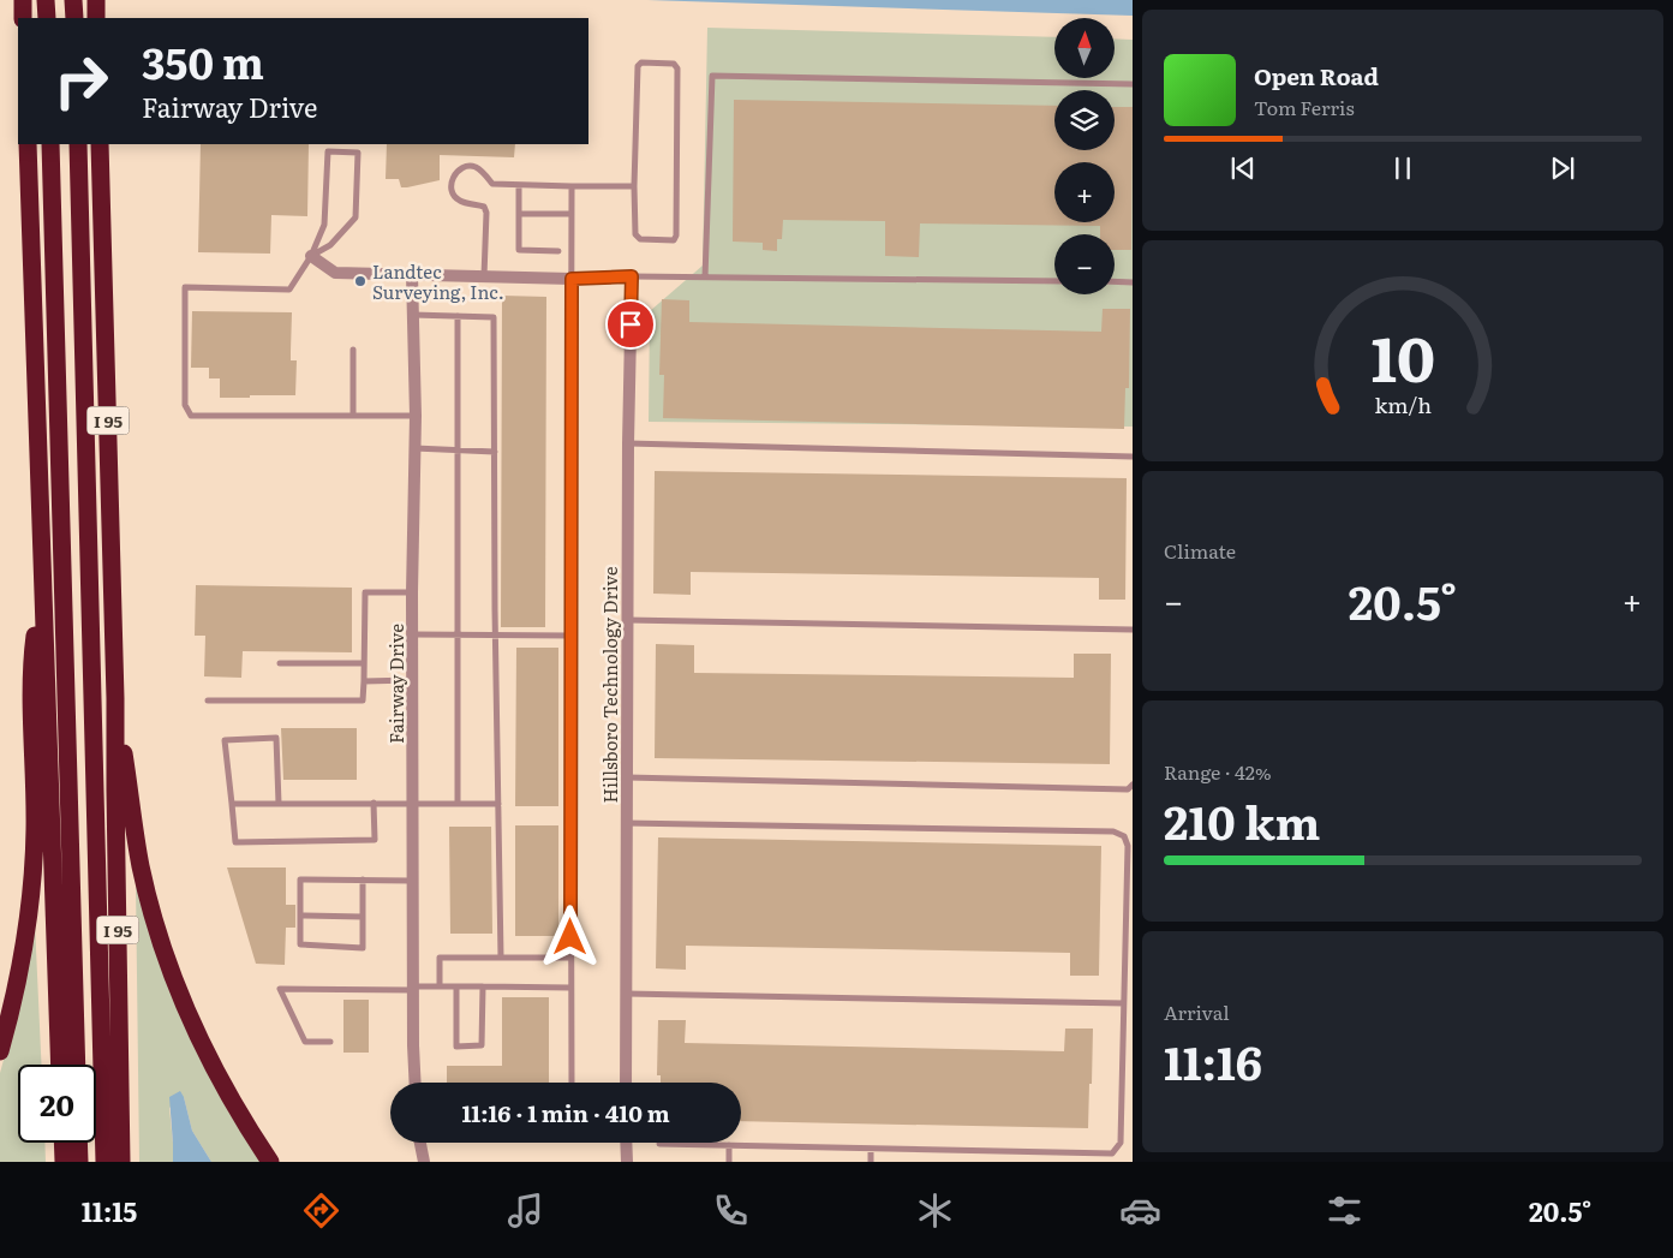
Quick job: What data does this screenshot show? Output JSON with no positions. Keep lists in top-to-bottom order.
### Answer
{
  "streets": {
    "highway": ["I 95"],
    "street": ["Fairway Drive", "Hillsboro Technology Drive"]
  },
  "places": ["Landtec Surveying, Inc."],
  "north": "top",
  "page": {
    "map_buttons": ["+", "−"],
    "turn": ["350 m", "Fairway Drive"],
    "song": ["Open Road", "Tom Ferris"],
    "tile": [
      "Climate",
      ["Range · 42%", "210 km"],
      ["Arrival", "11:16"]
    ],
    "heat": ["−", "20.5°", "+"],
    "limit": "20",
    "trip": "11:16 · 1 min · 410 m",
    "tabs": ["11:15", "20.5°"],
    "gauge": ["10", "km/h"]
  }
}
